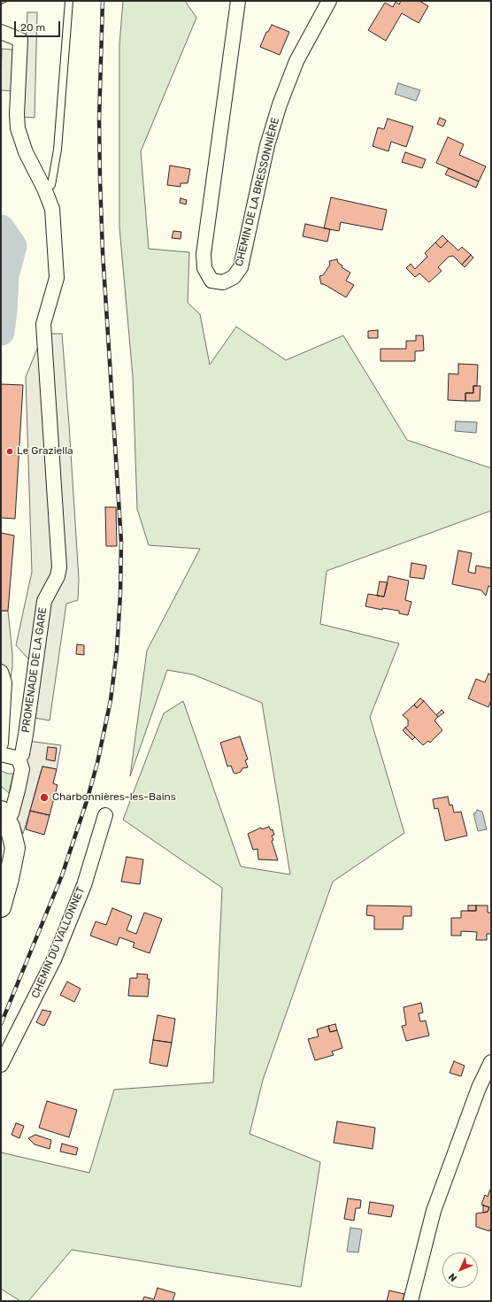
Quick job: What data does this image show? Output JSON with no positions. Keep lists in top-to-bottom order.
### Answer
{
  "streets": {
    "street": ["CHEMIN DE LA BRESSONNIÈRE", "PROMENADE DE LA GARE", "CHEMIN DU VALLONNET"]
  },
  "places": ["Le Graziella", "Charbonnières-les-Bains"],
  "scale_bar": "20 m",
  "north": "bottom left"
}
